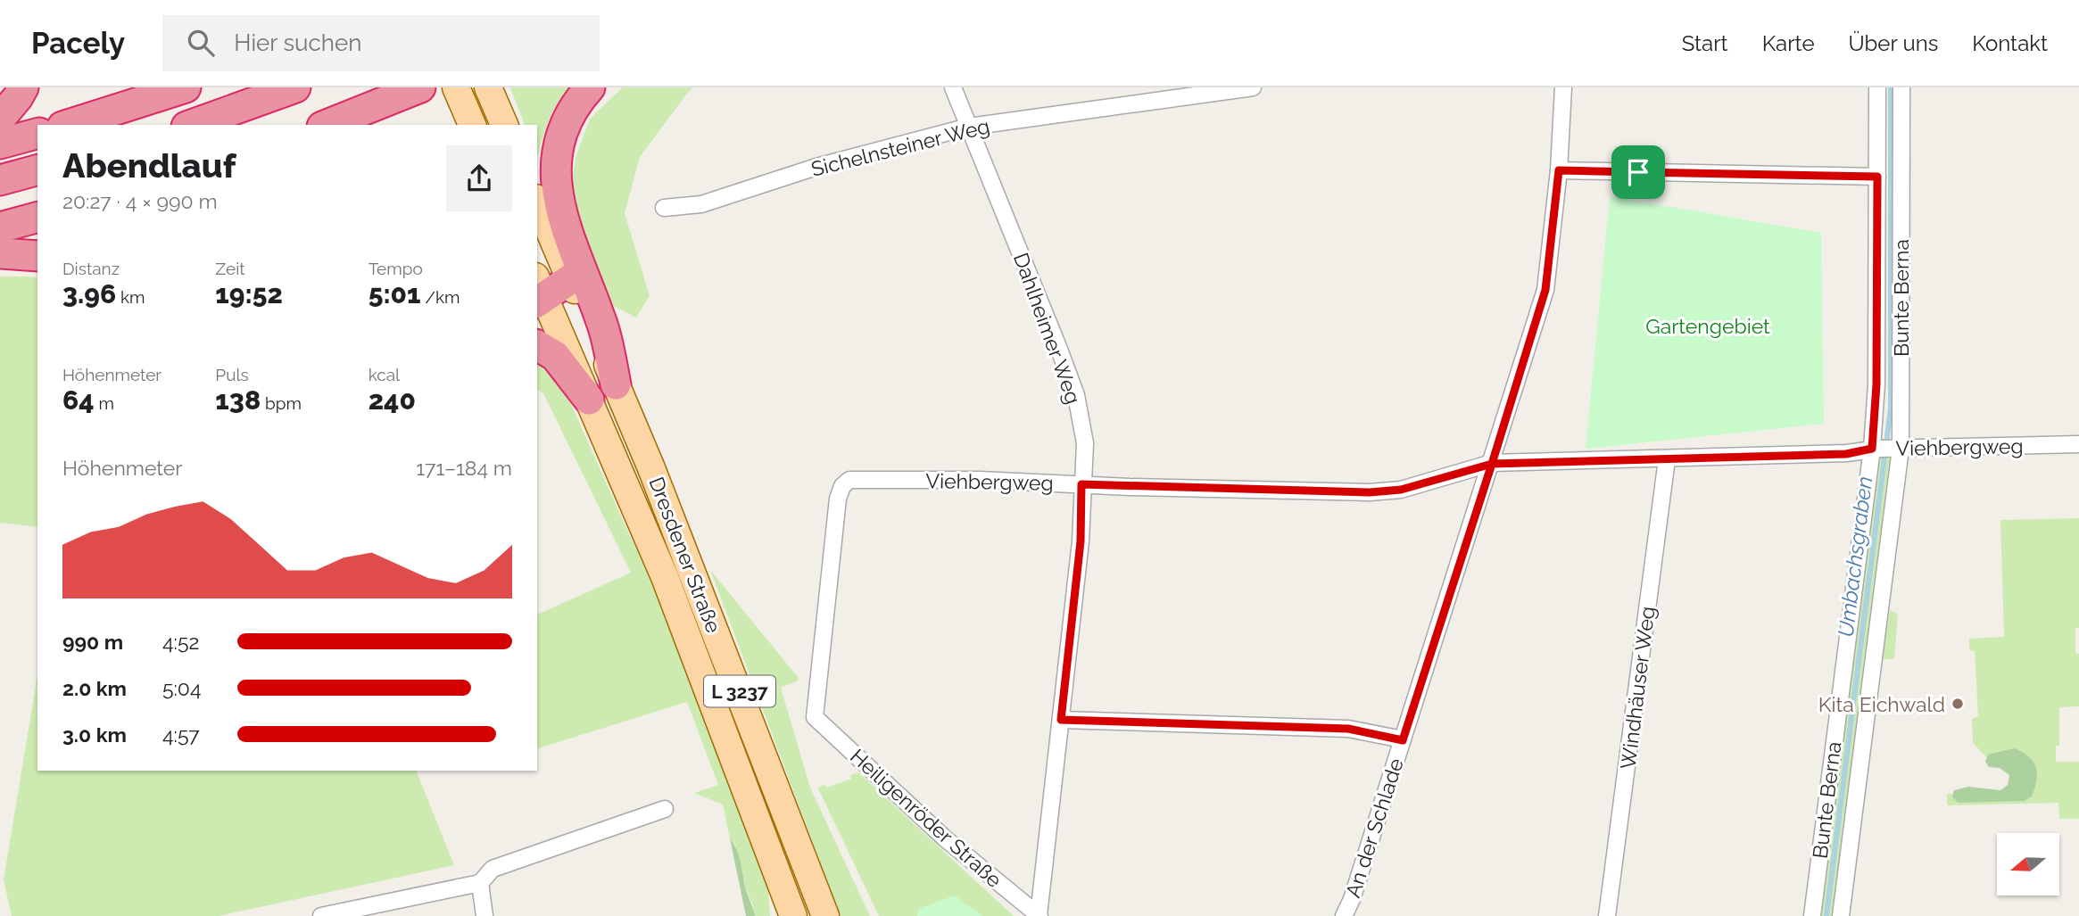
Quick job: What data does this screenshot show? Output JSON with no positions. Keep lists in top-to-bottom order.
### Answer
{
  "streets": {
    "main road": ["Dresdener Straße", "L 3237"],
    "street": [
      "Sichelnsteiner Weg",
      "Bunte Berna",
      "Dahlheimer Weg",
      "Viehbergweg",
      "Windhäuser Weg",
      "Heiligenröder Straße",
      "An der Schlade"
    ]
  },
  "crossings": [
    ["Sichelnsteiner Weg", "Dahlheimer Weg"],
    ["Bunte Berna", "Viehbergweg"],
    ["Dahlheimer Weg", "Viehbergweg"],
    ["Dahlheimer Weg", "Heiligenröder Straße"],
    ["Viehbergweg", "Windhäuser Weg"],
    ["Viehbergweg", "Heiligenröder Straße"],
    ["Viehbergweg", "An der Schlade"]
  ],
  "water": ["Umbachsgraben"],
  "parks": ["Gartengebiet"],
  "places": ["Kita Eichwald"],
  "north": "left",
  "page": {
    "header": "Pacely",
    "search": "Hier suchen",
    "nav": [
      "Start",
      "Karte",
      "Über uns",
      "Kontakt"
    ],
    "heading": ["Abendlauf", "20:27 · 4 × 990 m"],
    "stats": [
      ["Distanz", "3.96 km"],
      ["Zeit", "19:52"],
      ["Tempo", "5:01 /km"],
      ["Höhenmeter", "64 m"],
      ["Puls", "138 bpm"],
      ["kcal", "240"]
    ],
    "chart": ["Höhenmeter", "171–184 m"],
    "list": [
      {
        "name": "990 m",
        "note": "4:52"
      },
      {
        "name": "2.0 km",
        "note": "5:04"
      },
      {
        "name": "3.0 km",
        "note": "4:57"
      }
    ]
  }
}
